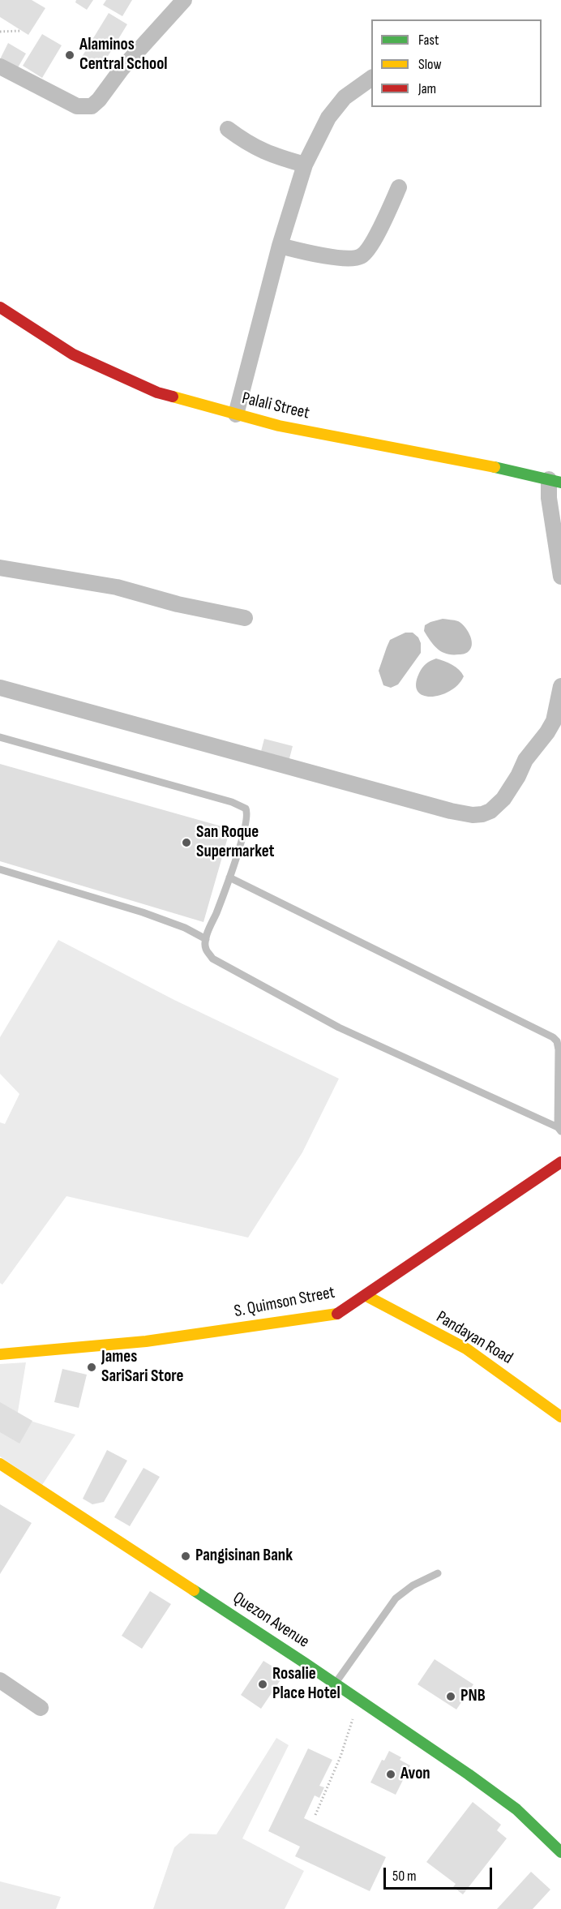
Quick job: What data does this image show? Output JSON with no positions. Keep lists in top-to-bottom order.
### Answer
{
  "streets": {
    "street": [
      "Palali Street",
      "S. Quimson Street",
      "Pandayan Road",
      "Quezon Avenue"
    ]
  },
  "crossings": [
    ["S. Quimson Street", "Pandayan Road"]
  ],
  "places": [
    "Alaminos Central School",
    "San Roque Supermarket",
    "James SariSari Store",
    "Pangisinan Bank",
    "Rosalie Place Hotel",
    "PNB",
    "Avon"
  ],
  "legend": ["Fast", "Slow", "Jam"],
  "scale_bar": "50 m"
}
